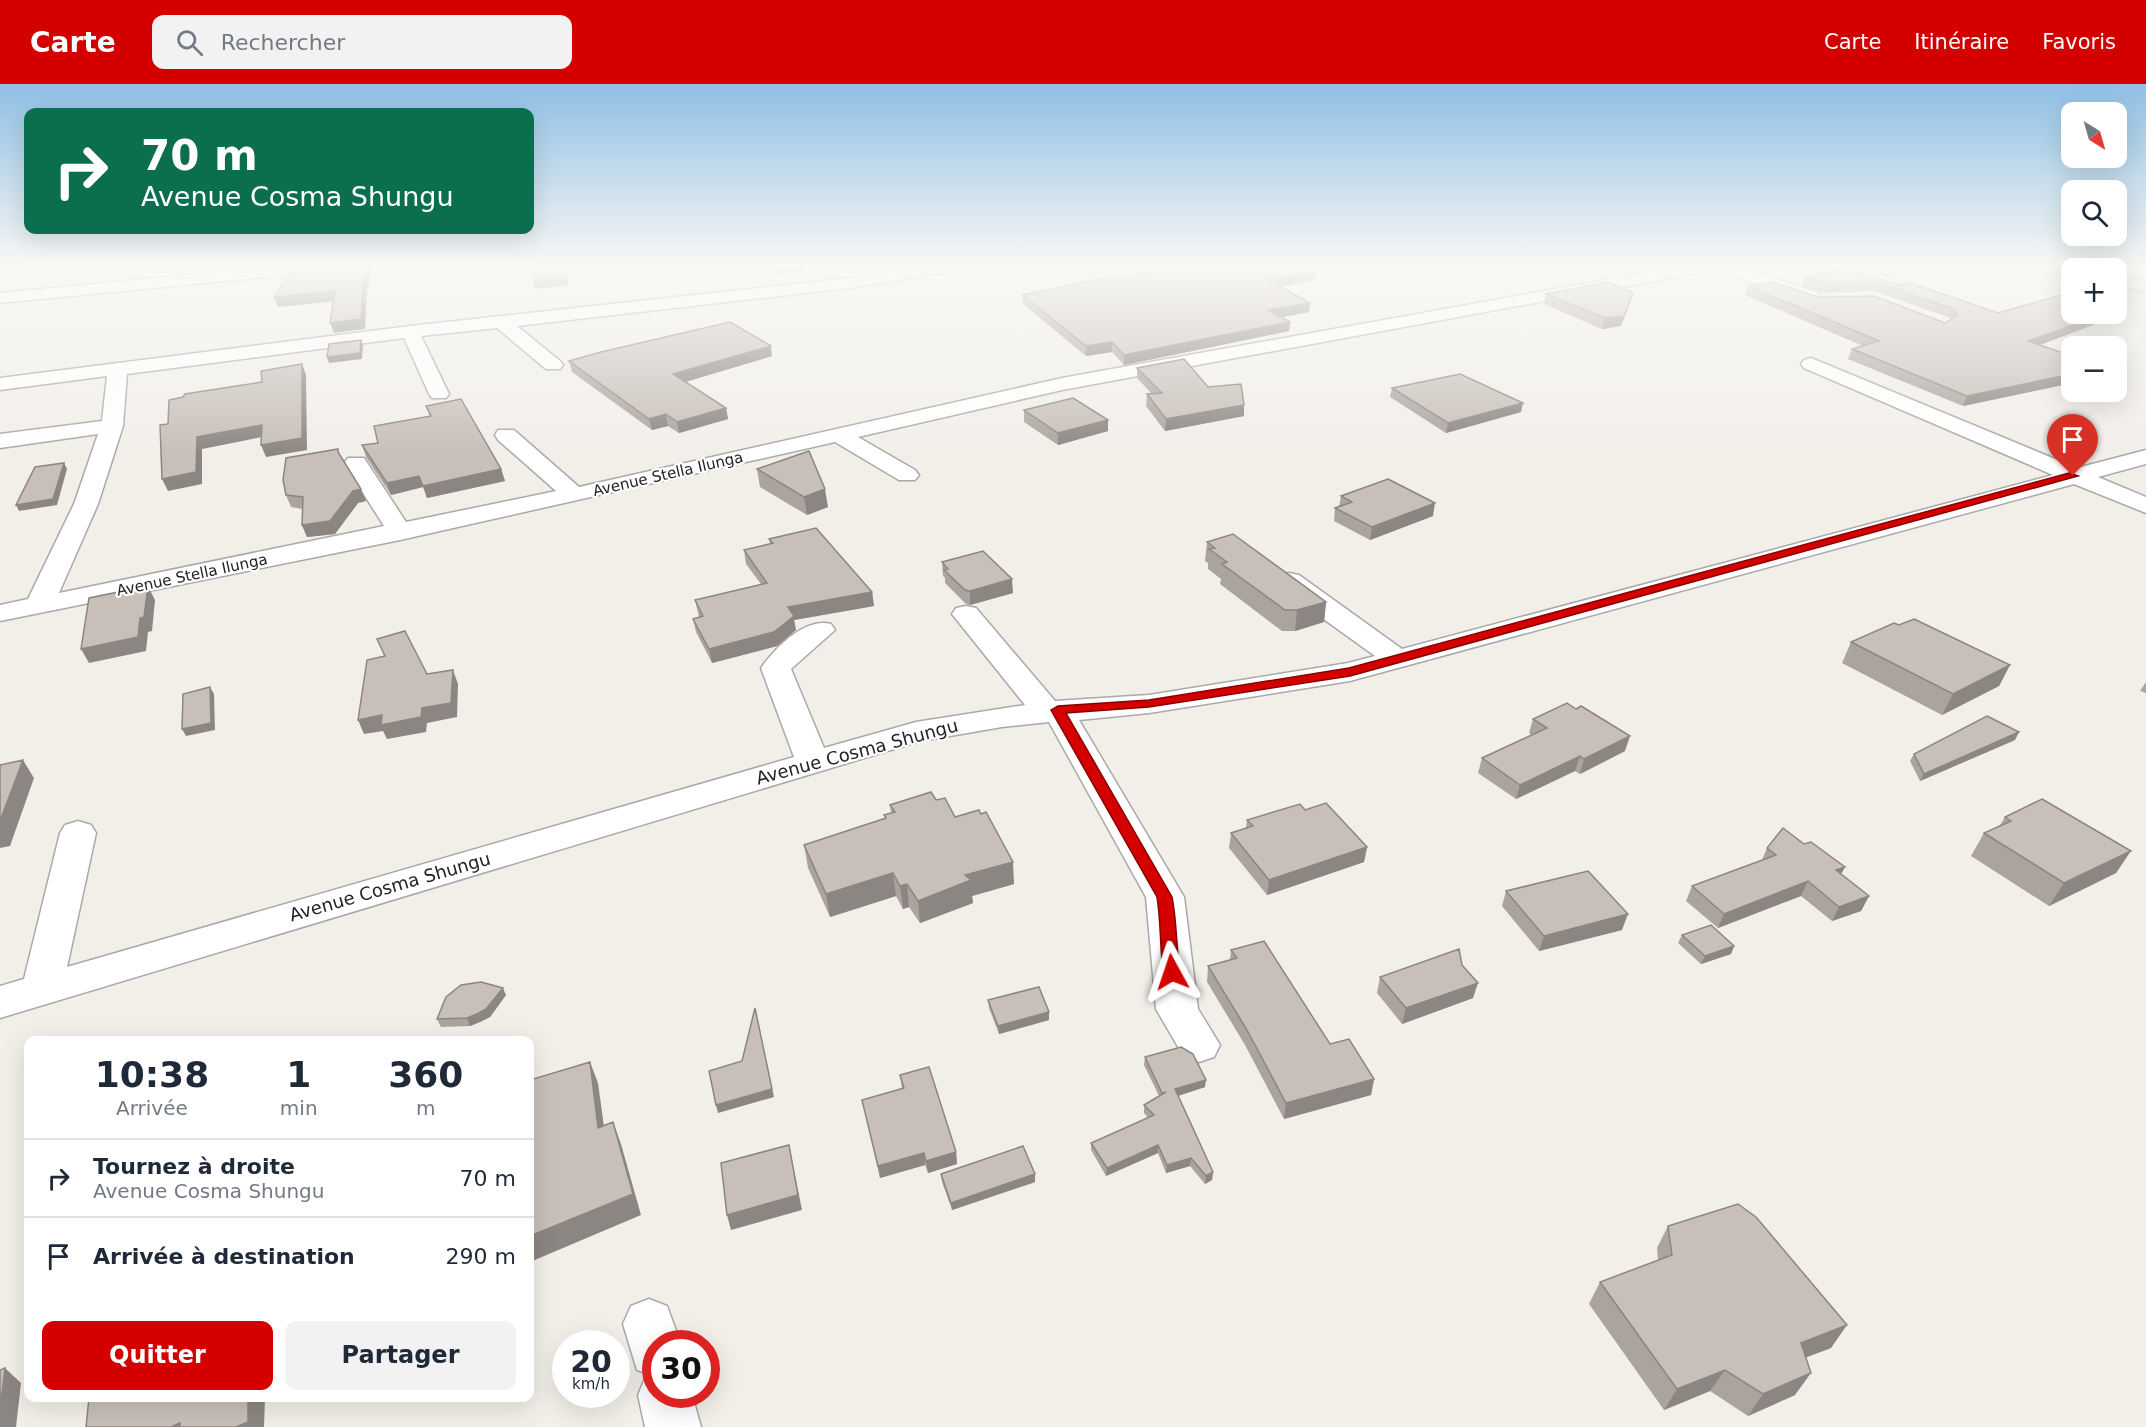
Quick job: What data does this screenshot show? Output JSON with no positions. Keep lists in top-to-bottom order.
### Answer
{
  "streets": {
    "street": ["Avenue Stella Ilunga", "Avenue Cosma Shungu"]
  },
  "north": "bottom right",
  "page": {
    "header": "Carte",
    "search": "Rechercher",
    "nav": ["Carte", "Itinéraire", "Favoris"],
    "map_buttons": ["+", "−"],
    "turn": ["70 m", "Avenue Cosma Shungu"],
    "eta": [
      "10:38",
      "Arrivée",
      "1",
      "min",
      "360",
      "m"
    ],
    "list": [
      {
        "name": "Tournez à droite",
        "note": "Avenue Cosma Shungu",
        "value": "70 m"
      },
      {
        "name": "Arrivée à destination",
        "value": "290 m"
      }
    ],
    "buttons": ["Quitter", "Partager"],
    "speed": "20 km/h",
    "limit": "30"
  }
}
